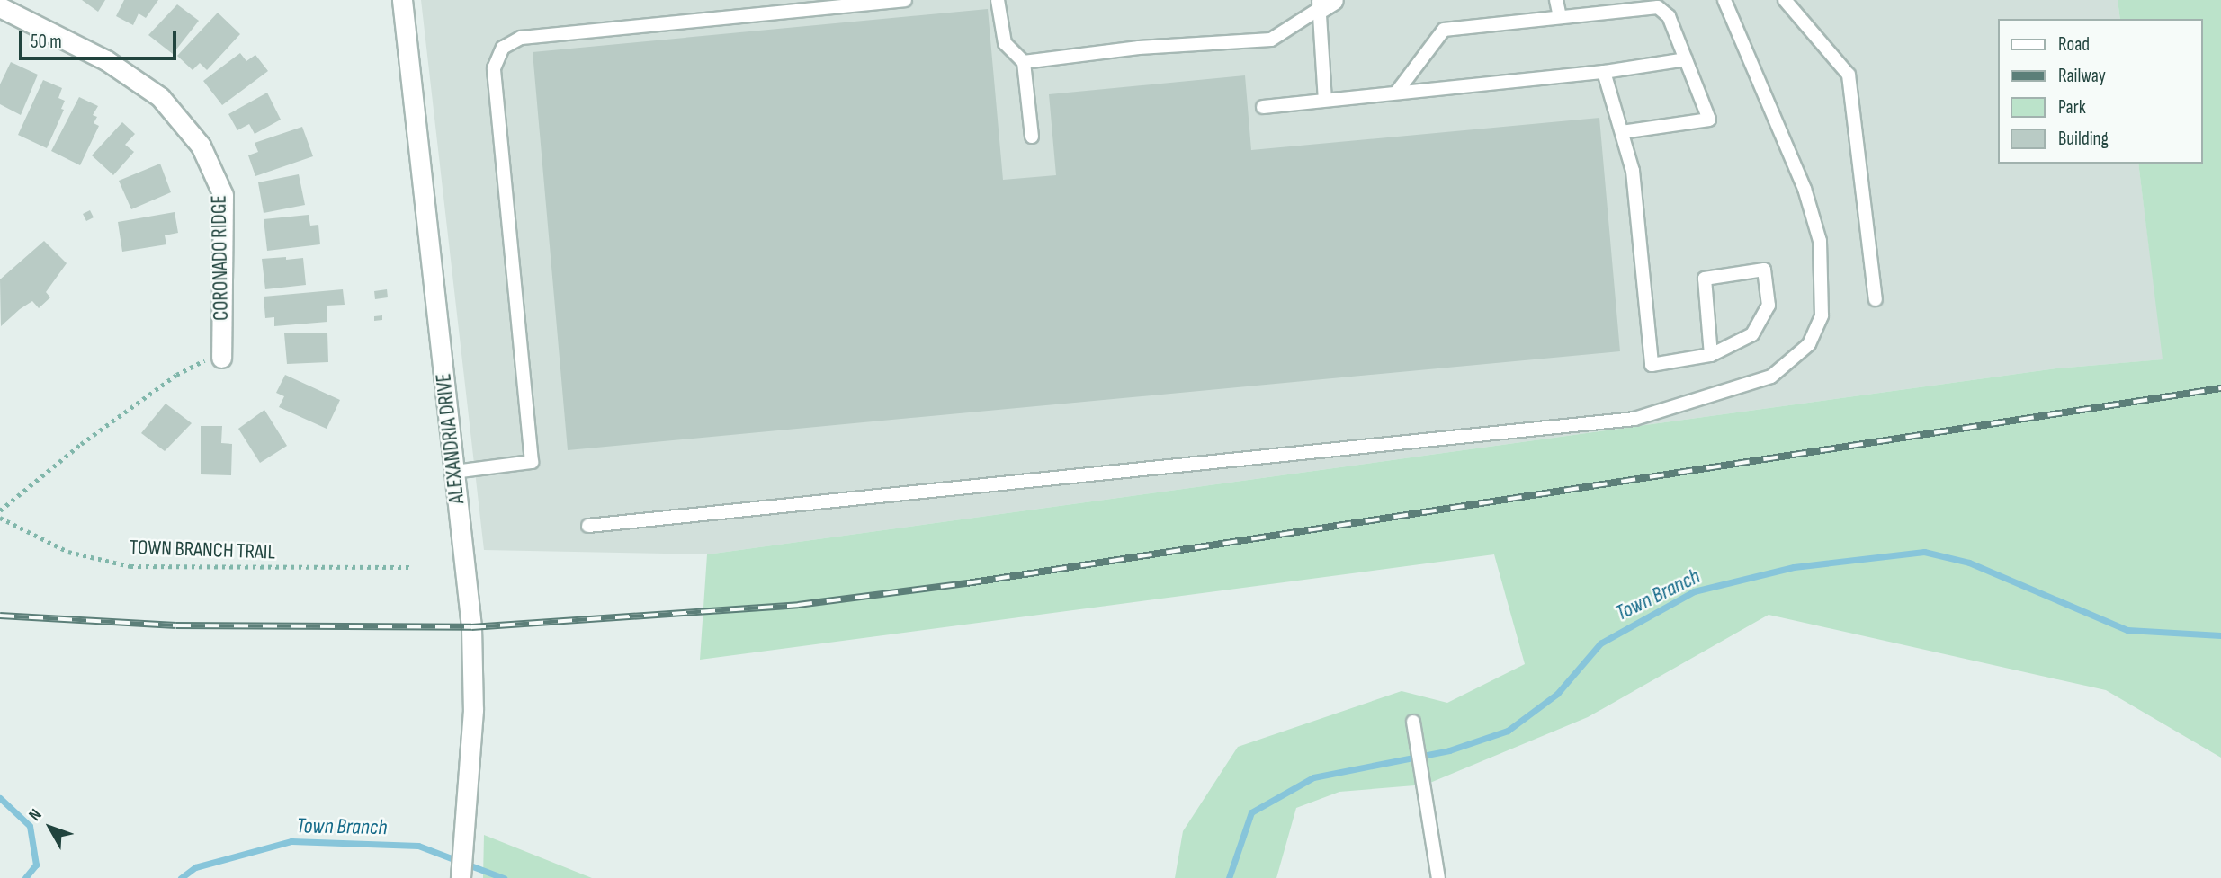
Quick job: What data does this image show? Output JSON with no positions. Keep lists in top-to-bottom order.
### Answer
{
  "streets": {
    "street": ["CORONADO RIDGE", "ALEXANDRIA DRIVE"],
    "path": ["TOWN BRANCH TRAIL"]
  },
  "water": ["Town Branch"],
  "legend": [
    "Road",
    "Railway",
    "Park",
    "Building"
  ],
  "scale_bar": "50 m",
  "north": "top left"
}
